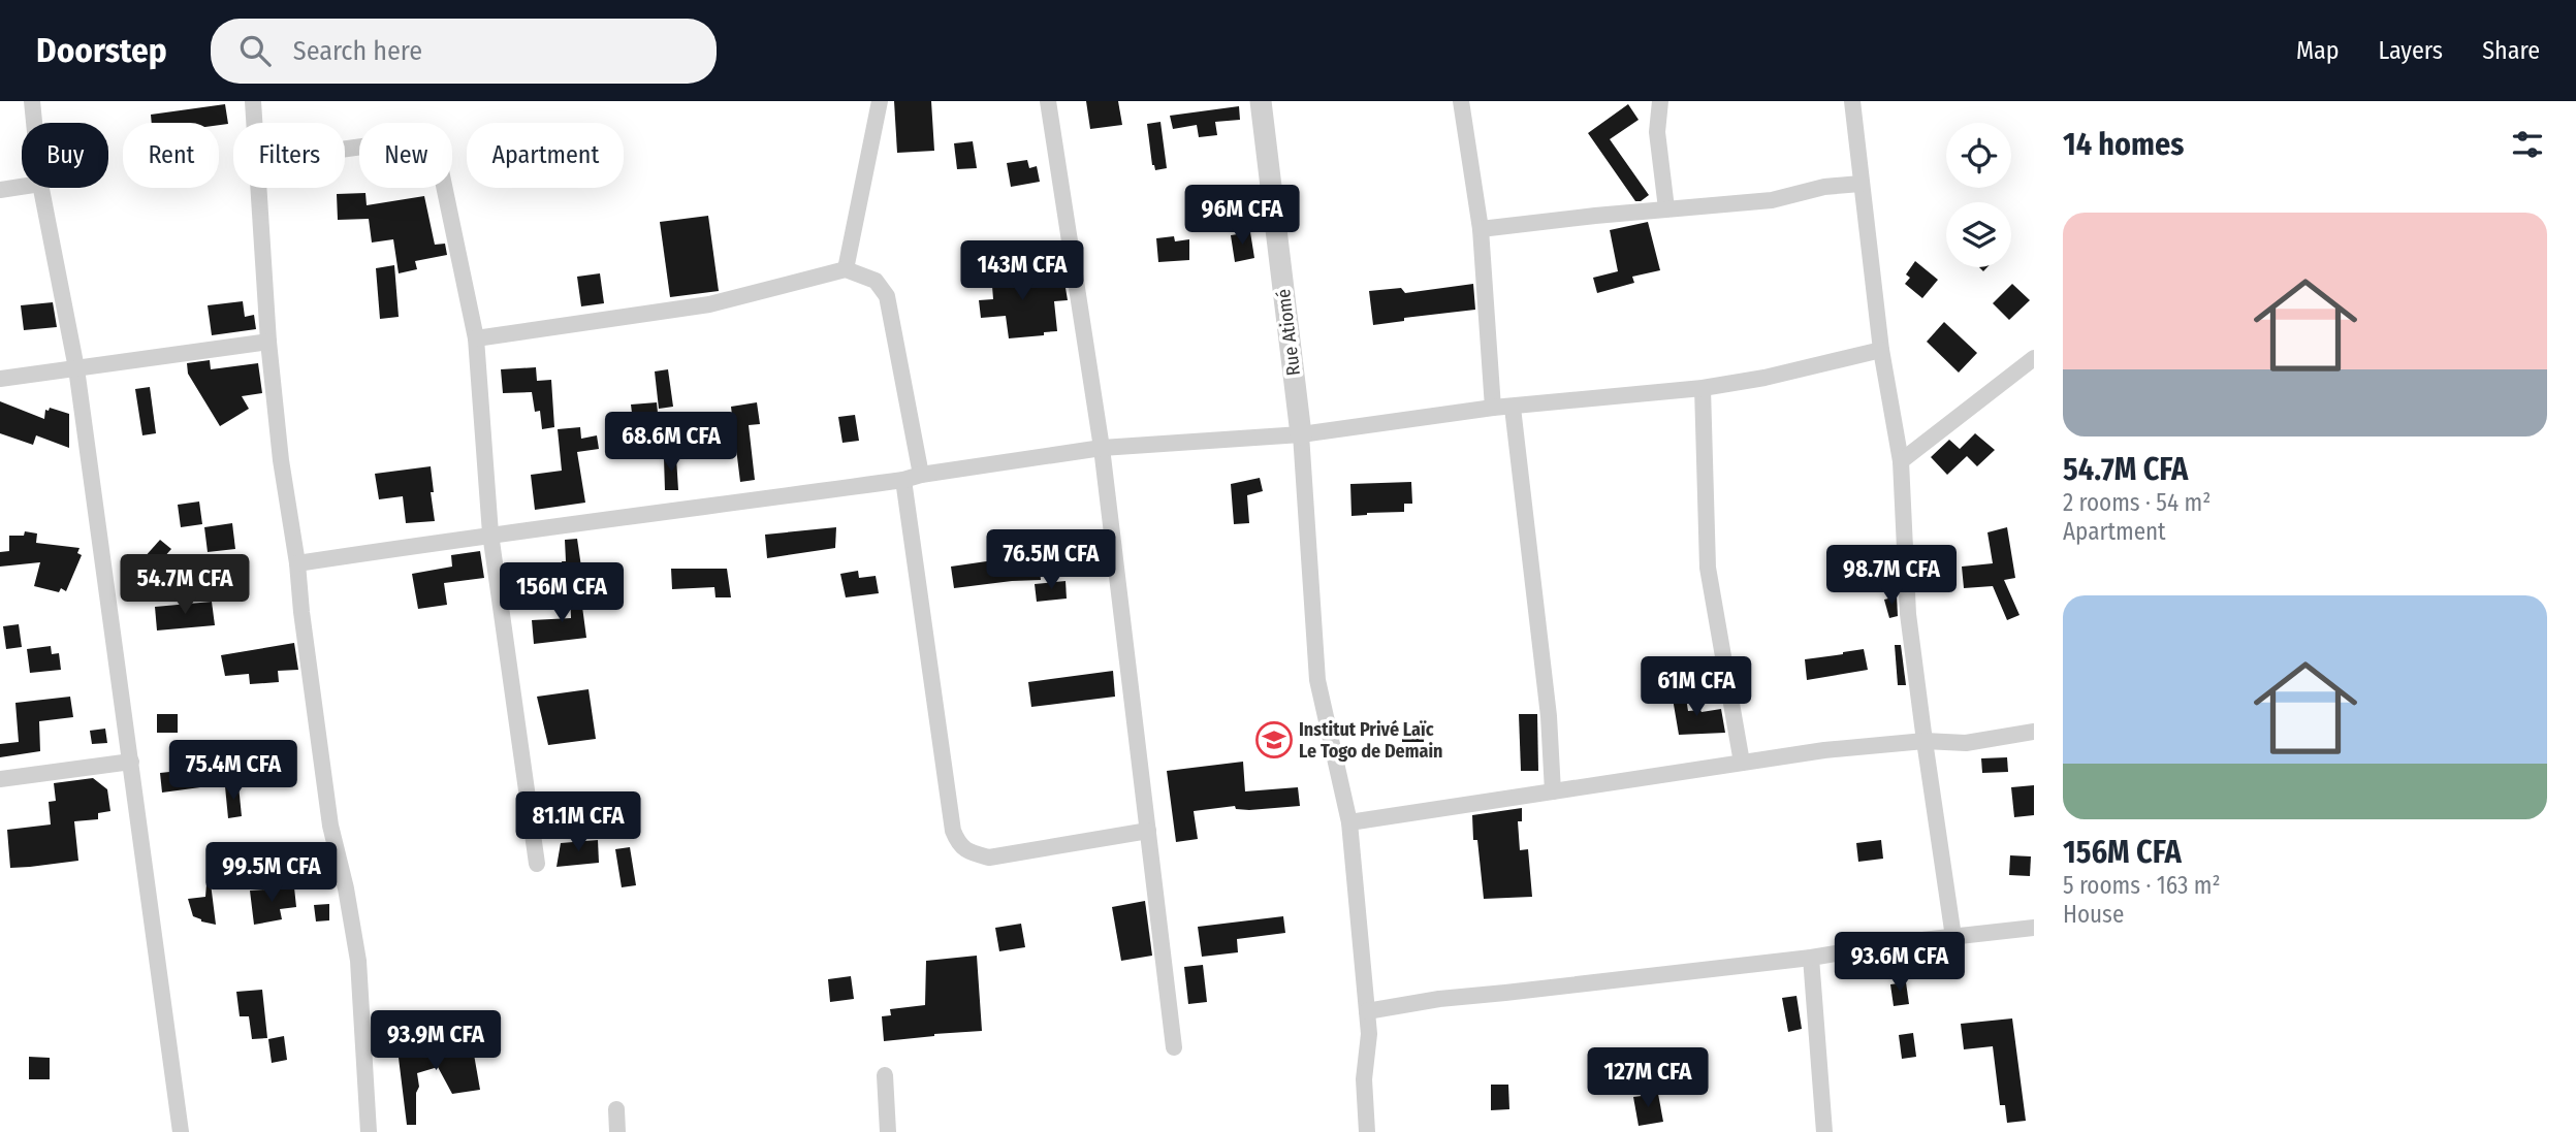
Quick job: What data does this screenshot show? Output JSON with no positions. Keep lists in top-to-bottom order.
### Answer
{
  "streets": {
    "street": ["Rue Atiomé"]
  },
  "places": {
    "school or university": ["Institut Privé Laïc Le Togo de Demain"]
  },
  "page": {
    "header": "Doorstep",
    "search": "Search here",
    "nav": ["Map", "Layers", "Share"],
    "heading": "14 homes",
    "chip": [
      "Buy",
      "Rent",
      "Filters",
      "New",
      "Apartment"
    ],
    "price": [
      "96M CFA",
      "143M CFA",
      "68.6M CFA",
      "76.5M CFA",
      "98.7M CFA",
      "54.7M CFA",
      "156M CFA",
      "61M CFA",
      "75.4M CFA",
      "81.1M CFA",
      "99.5M CFA",
      "93.6M CFA",
      "93.9M CFA",
      "127M CFA"
    ],
    "list": [
      {
        "name": "54.7M CFA",
        "note": "2 rooms · 54 m² · Apartment"
      },
      {
        "name": "156M CFA",
        "note": "5 rooms · 163 m² · House"
      }
    ]
  }
}
